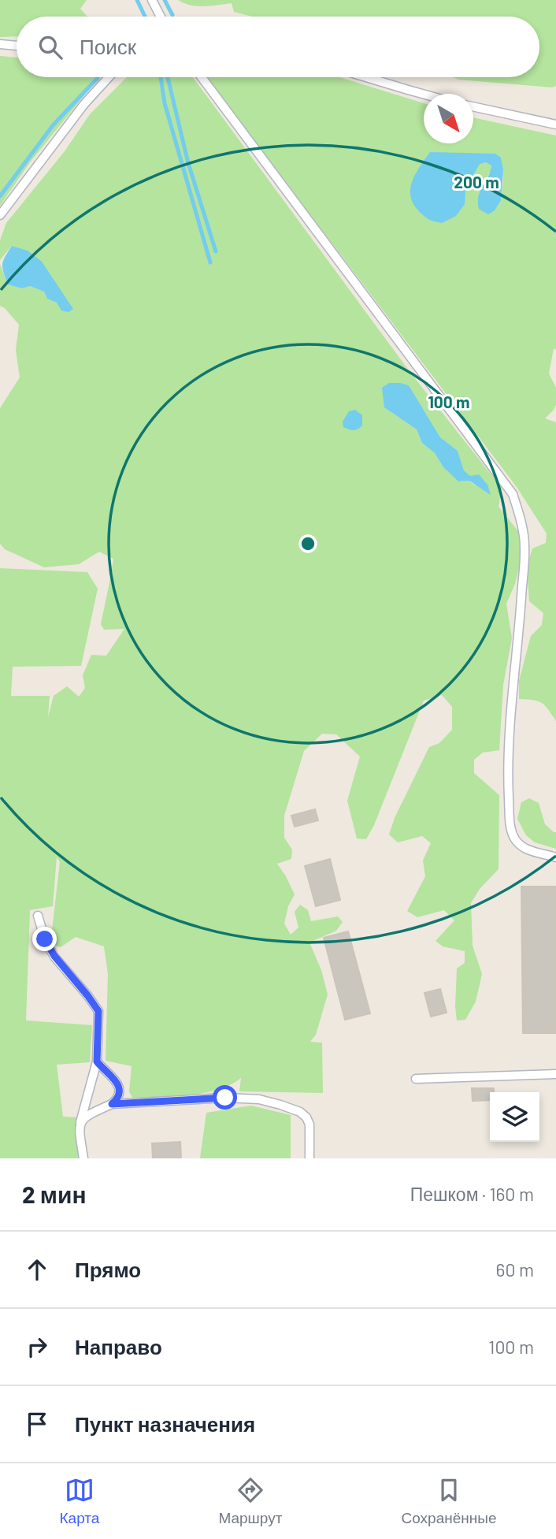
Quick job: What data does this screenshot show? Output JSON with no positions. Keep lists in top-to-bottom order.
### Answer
{
  "north": "bottom right",
  "page": {
    "search": "Поиск",
    "heading": ["2 мин", "Пешком · 160 m"],
    "list": [
      ["Прямо", "60 m"],
      ["Направо", "100 m"],
      "Пункт назначения"
    ],
    "nav": ["Карта", "Маршрут", "Сохранённые"]
  },
  "rings": ["200 m", "100 m"]
}
